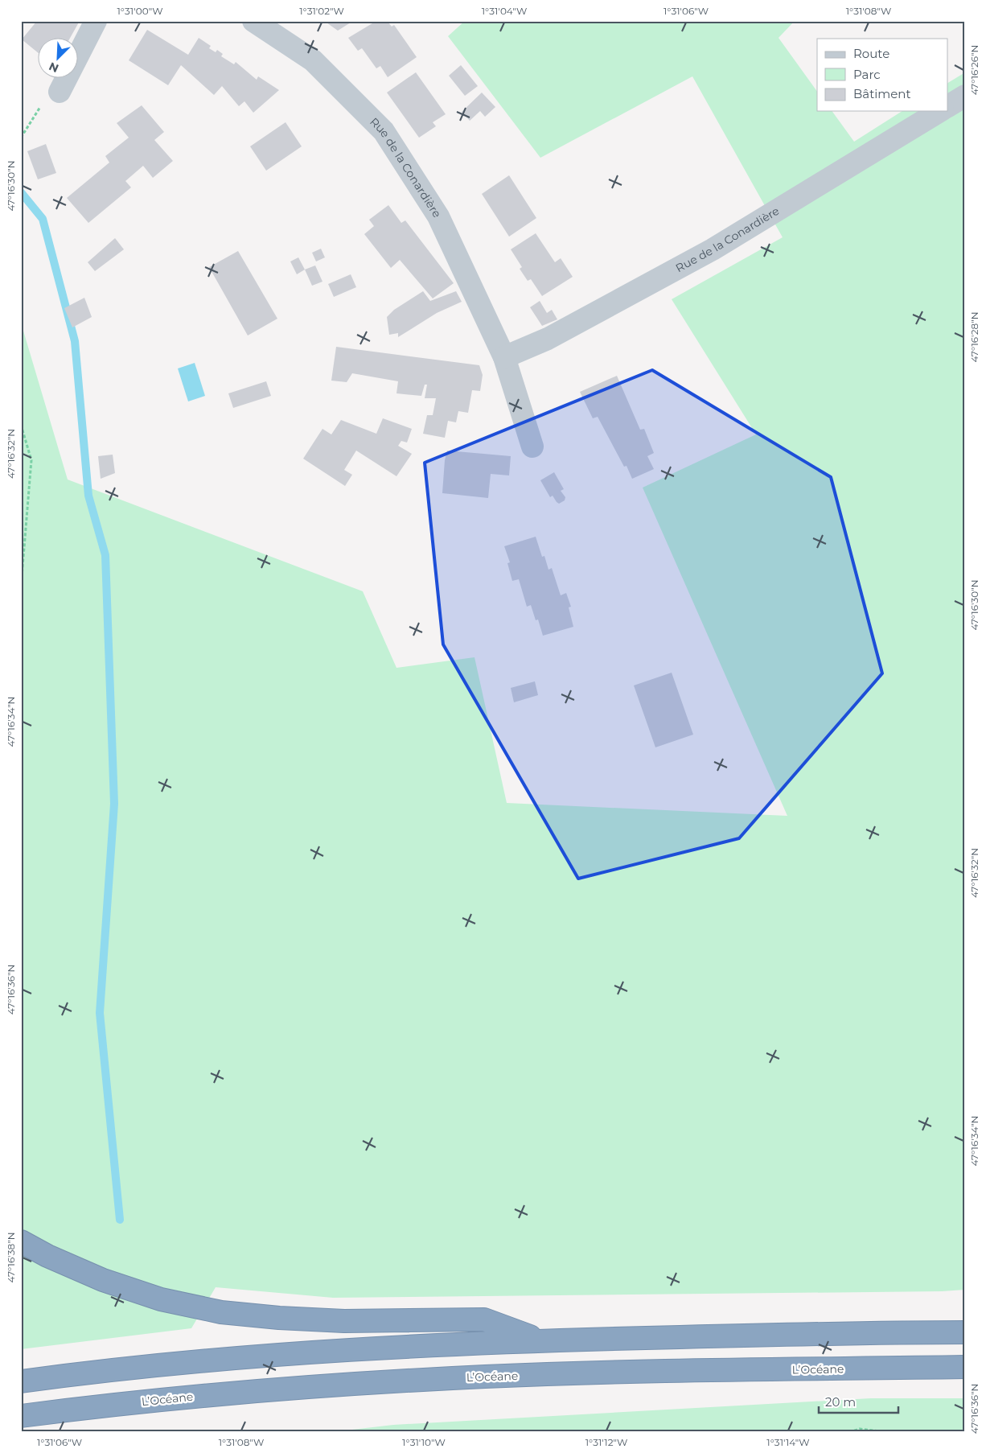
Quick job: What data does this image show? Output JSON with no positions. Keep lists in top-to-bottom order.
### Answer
{
  "streets": {
    "highway": ["L’Océane"],
    "street": ["Rue de la Conardière"]
  },
  "legend": ["Route", "Parc", "Bâtiment"],
  "scale_bar": "20 m",
  "north": "bottom left",
  "coordinates": [
    "1°31'00\"W",
    "1°31'02\"W",
    "1°31'04\"W",
    "1°31'06\"W",
    "1°31'08\"W",
    "47°16'26\"N",
    "47°16'30\"N",
    "47°16'28\"N",
    "47°16'32\"N",
    "47°16'34\"N",
    "47°16'36\"N",
    "47°16'38\"N",
    "1°31'10\"W",
    "1°31'12\"W",
    "1°31'14\"W"
  ]
}
